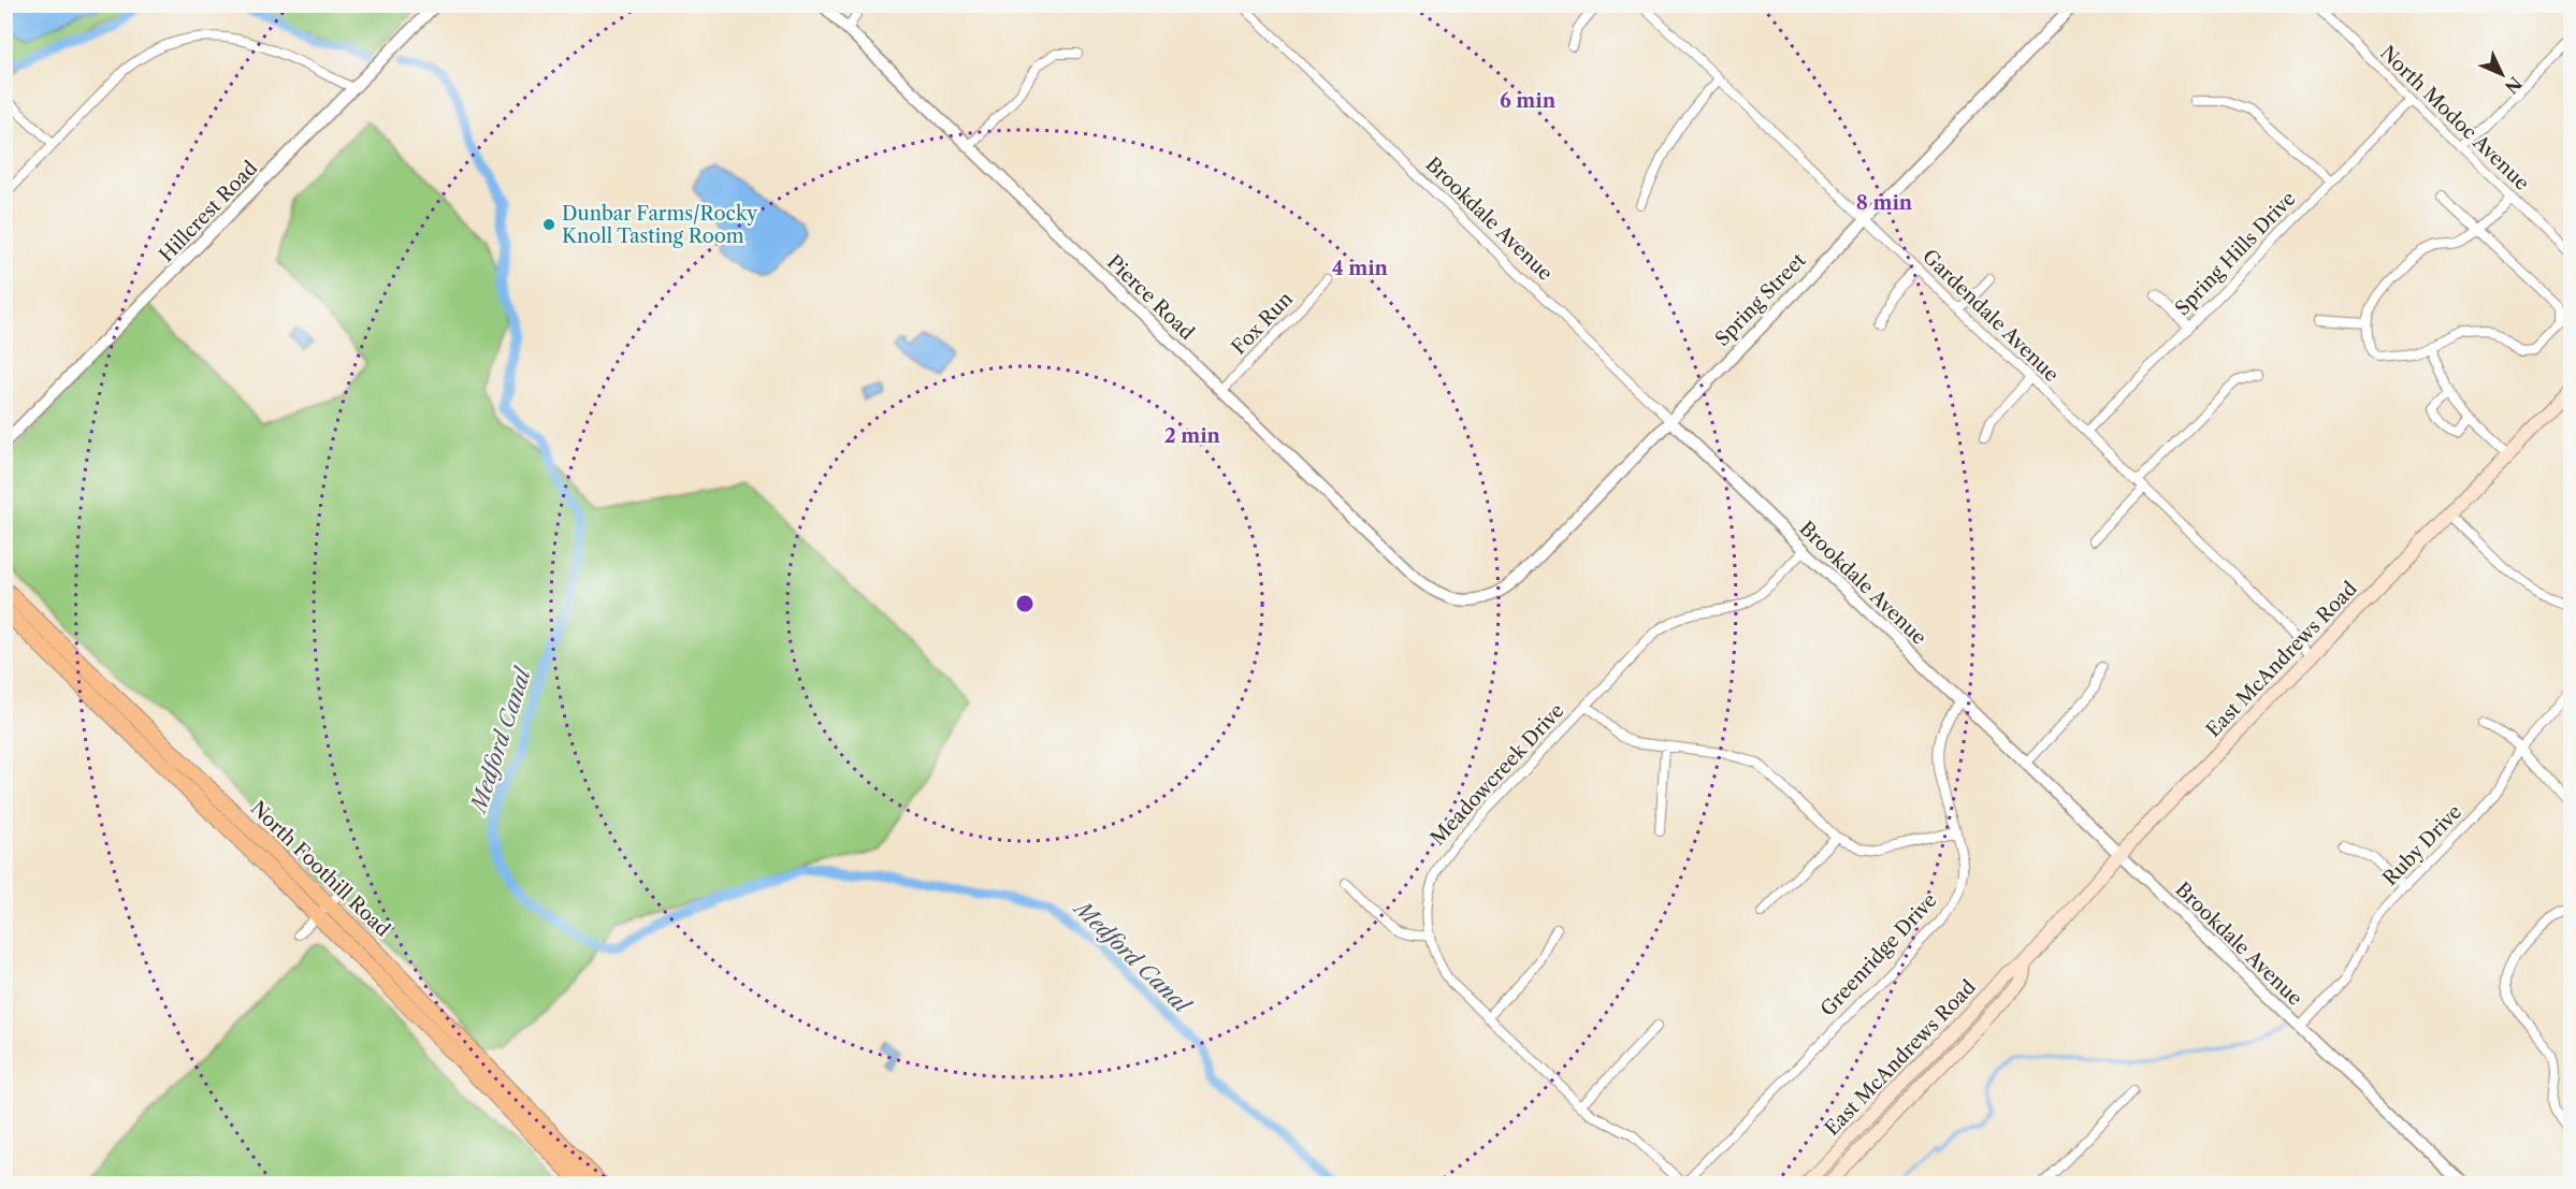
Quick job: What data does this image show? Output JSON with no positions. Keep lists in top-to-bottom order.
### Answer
{
  "streets": {
    "main road": ["East McAndrews Road", "North Foothill Road"],
    "street": [
      "North Modoc Avenue",
      "Hillcrest Road",
      "Brookdale Avenue",
      "Spring Hills Drive",
      "Pierce Road",
      "Spring Street",
      "Gardendale Avenue",
      "Fox Run",
      "Meadowcreek Drive",
      "Ruby Drive",
      "Greenridge Drive"
    ]
  },
  "crossings": [
    ["North Modoc Avenue", "Spring Hills Drive"],
    ["Brookdale Avenue", "Spring Street"],
    ["Brookdale Avenue", "East McAndrews Road"],
    ["Brookdale Avenue", "Meadowcreek Drive"],
    ["Brookdale Avenue", "Ruby Drive"],
    ["Brookdale Avenue", "Greenridge Drive"],
    ["Spring Hills Drive", "Gardendale Avenue"],
    ["Pierce Road", "Spring Street"],
    ["Pierce Road", "Fox Run"],
    ["Spring Street", "Gardendale Avenue"],
    ["Gardendale Avenue", "East McAndrews Road"],
    ["Meadowcreek Drive", "Greenridge Drive"]
  ],
  "water": ["Medford Canal"],
  "places": ["Dunbar Farms/Rocky Knoll Tasting Room"],
  "north": "bottom right",
  "rings": [
    "6 min",
    "8 min",
    "4 min",
    "2 min"
  ]
}
